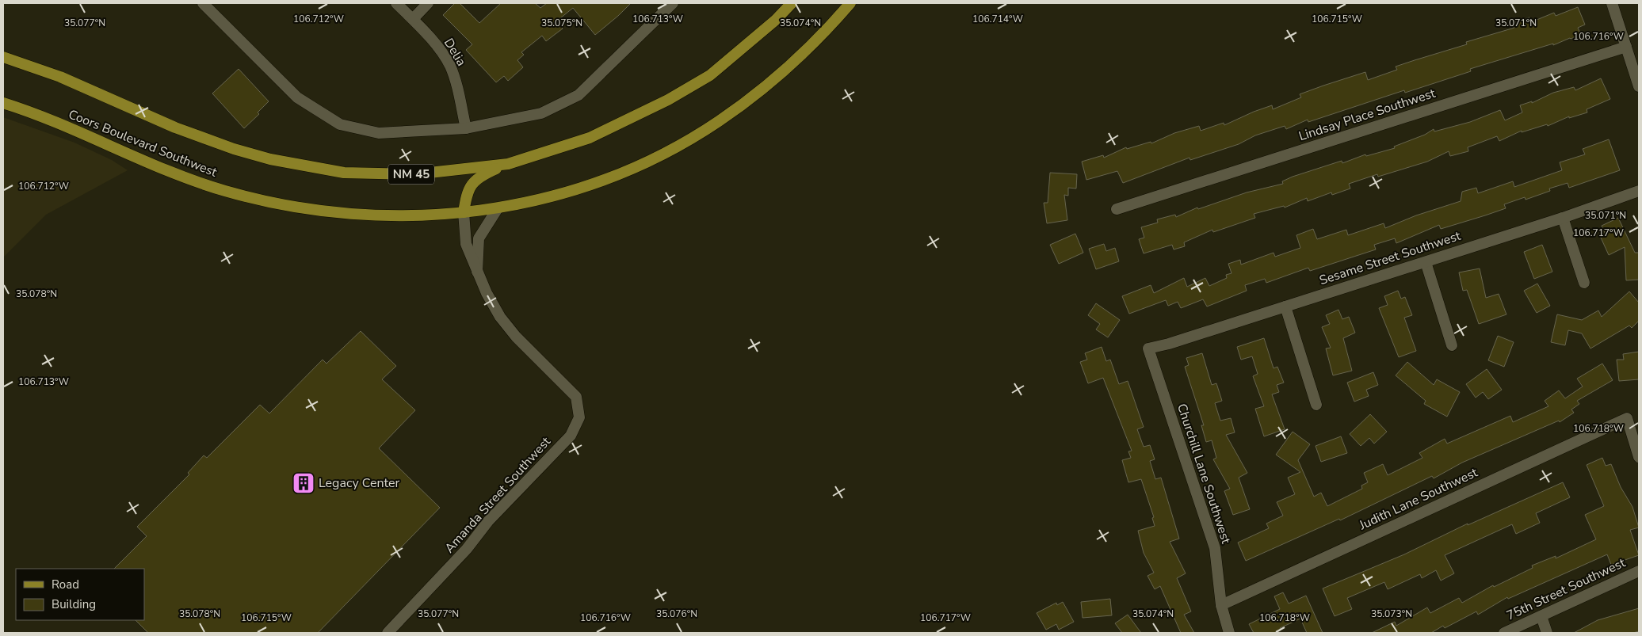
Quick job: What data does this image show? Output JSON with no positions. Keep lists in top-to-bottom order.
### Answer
{
  "streets": {
    "main road": ["Coors Boulevard Southwest", "NM 45"],
    "street": [
      "Delia",
      "Lindsay Place Southwest",
      "Sesame Street Southwest",
      "Churchill Lane Southwest",
      "Amanda Street Southwest",
      "Judith Lane Southwest",
      "75th Street Southwest"
    ]
  },
  "crossings": [
    ["Coors Boulevard Southwest", "Amanda Street Southwest"],
    ["Sesame Street Southwest", "Churchill Lane Southwest"],
    ["Churchill Lane Southwest", "Judith Lane Southwest"]
  ],
  "places": {
    "building": ["Legacy Center"]
  },
  "legend": ["Road", "Building"],
  "coordinates": [
    "106.712°W",
    "106.713°W",
    "106.714°W",
    "106.715°W",
    "35.077°N",
    "35.075°N",
    "35.074°N",
    "35.071°N",
    "106.716°W",
    "106.717°W",
    "35.078°N",
    "106.718°W",
    "35.076°N",
    "35.073°N"
  ]
}
